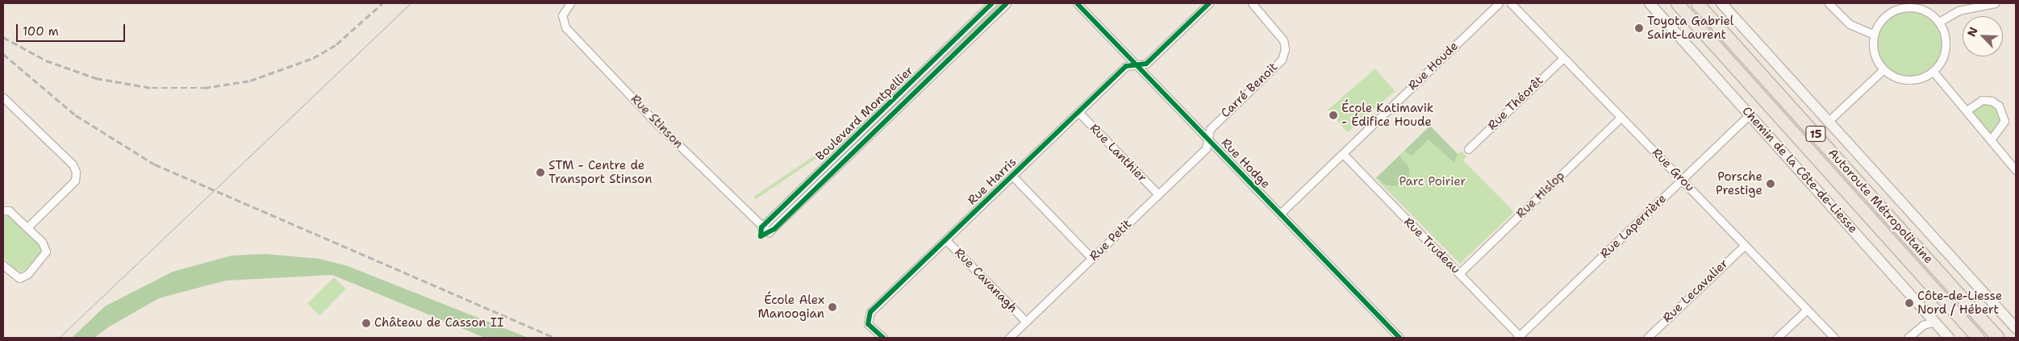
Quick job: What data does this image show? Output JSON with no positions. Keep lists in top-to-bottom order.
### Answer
{
  "streets": {
    "highway": ["15", "Autoroute Métropolitaine"],
    "main road": ["Chemin de la Côte-de-Liesse"],
    "street": [
      "Rue Houde",
      "Carré Benoit",
      "Rue Théorêt",
      "Boulevard Montpellier",
      "Rue Stinson",
      "Rue Lanthier",
      "Rue Hodge",
      "Rue Grou",
      "Rue Harris",
      "Rue Hislop",
      "Rue Laperrière",
      "Rue Petit",
      "Rue Trudeau",
      "Rue Cavanagh",
      "Rue Lecavalier"
    ]
  },
  "crossings": [
    ["Rue Houde", "Rue Hodge"],
    ["Rue Houde", "Rue Trudeau"],
    ["Carré Benoit", "Rue Hodge"],
    ["Carré Benoit", "Rue Petit"],
    ["Rue Théorêt", "Rue Grou"],
    ["Boulevard Montpellier", "Rue Stinson"],
    ["Rue Lanthier", "Rue Harris"],
    ["Rue Lanthier", "Rue Petit"],
    ["Rue Hodge", "Rue Harris"],
    ["Rue Hodge", "Rue Petit"],
    ["Rue Grou", "Rue Hislop"],
    ["Rue Grou", "Rue Laperrière"],
    ["Rue Grou", "Rue Lecavalier"],
    ["Chemin de la Côte-de-Liesse", "Rue Laperrière"],
    ["Rue Harris", "Rue Cavanagh"],
    ["Rue Hislop", "Rue Trudeau"],
    ["Rue Laperrière", "Rue Trudeau"],
    ["Rue Petit", "Rue Cavanagh"]
  ],
  "parks": ["Parc Poirier"],
  "places": [
    "Toyota Gabriel Saint-Laurent",
    "École Katimavik - Édifice Houde",
    "STM - Centre de Transport Stinson",
    "Porsche Prestige",
    "Côte-de-Liesse Nord / Hébert",
    "École Alex Manoogian",
    "Château de Casson II"
  ],
  "scale_bar": "100 m",
  "north": "top left"
}
